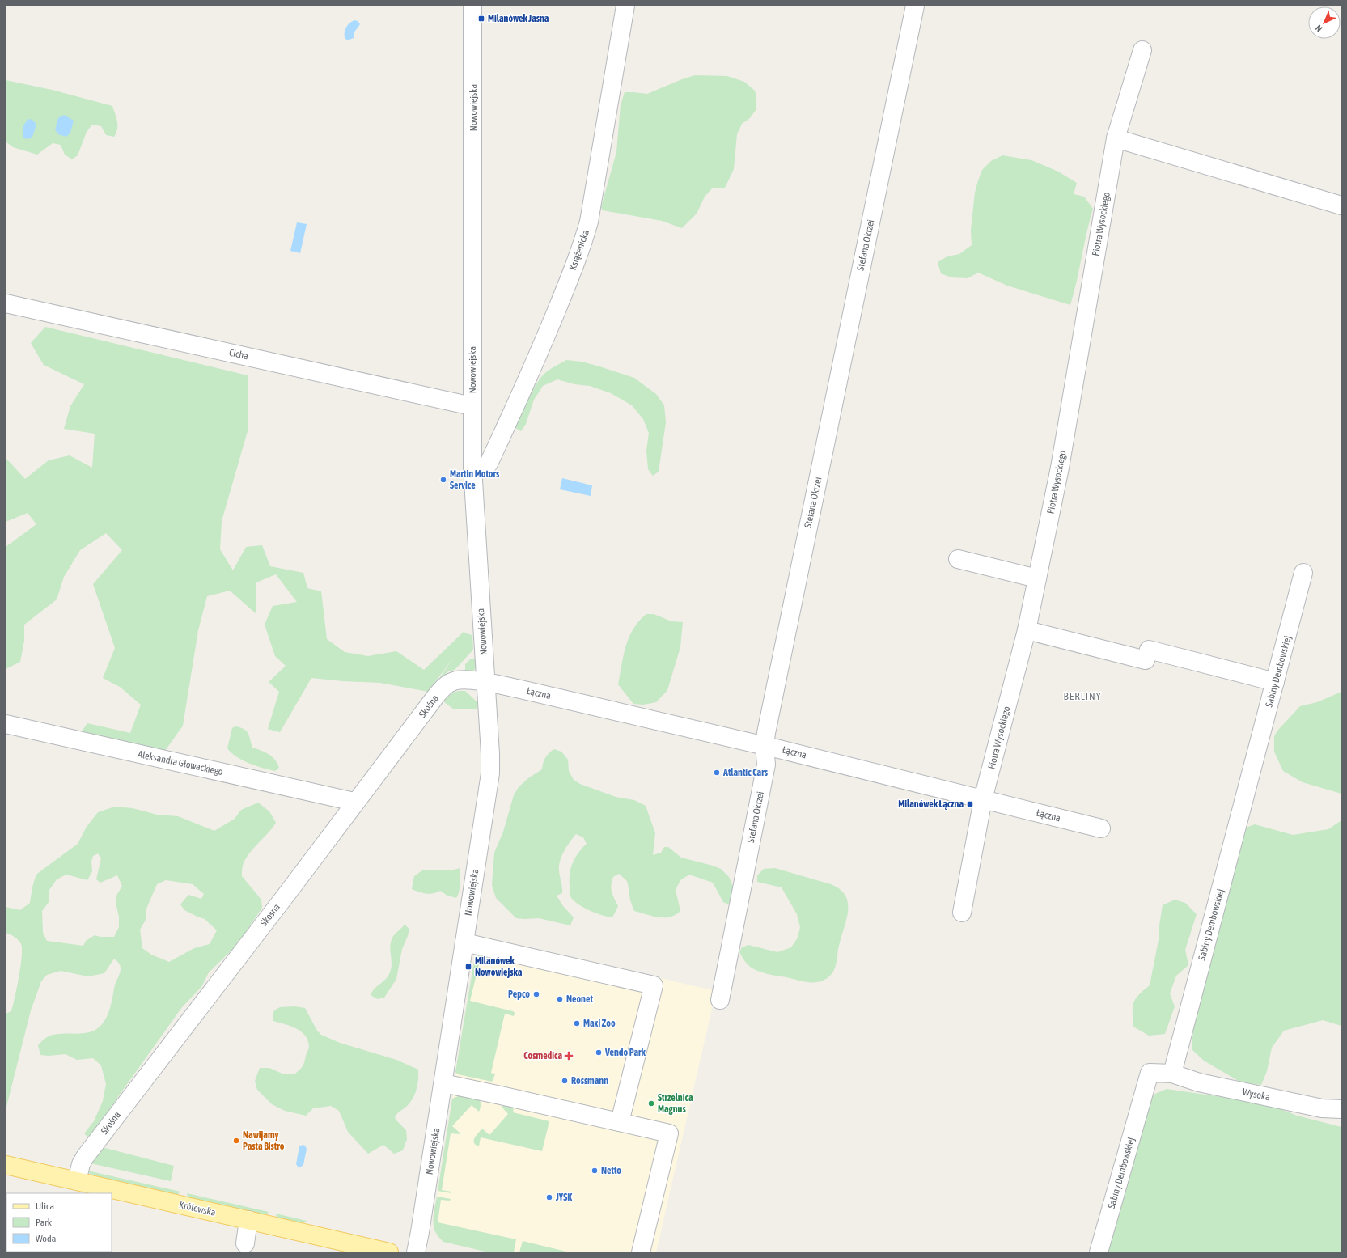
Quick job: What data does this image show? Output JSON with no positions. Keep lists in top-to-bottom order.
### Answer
{
  "streets": {
    "main road": ["Królewska"],
    "street": [
      "Nowowiejska",
      "Piotra Wysockiego",
      "Stefana Okrzei",
      "Książenicka",
      "Cicha",
      "Sabiny Dembowskiej",
      "Łączna",
      "Skośna",
      "Aleksandra Głowackiego",
      "Wysoka"
    ]
  },
  "crossings": [
    ["Nowowiejska", "Książenicka"],
    ["Nowowiejska", "Cicha"],
    ["Nowowiejska", "Łączna"],
    ["Nowowiejska", "Skośna"],
    ["Piotra Wysockiego", "Łączna"],
    ["Stefana Okrzei", "Łączna"],
    ["Sabiny Dembowskiej", "Wysoka"],
    ["Łączna", "Skośna"],
    ["Skośna", "Aleksandra Głowackiego"],
    ["Skośna", "Królewska"]
  ],
  "districts": ["BERLINY"],
  "places": {
    "transit": ["Milanówek Jasna", "Milanówek Łączna", "Milanówek Nowowiejska"],
    "other": [
      "Martin Motors Service",
      "Atlantic Cars",
      "Pepco",
      "Neonet",
      "Maxi Zoo",
      "Vendo Park",
      "Rossmann",
      "Strzelnica Magnus",
      "Nawijamy Pasta Bistro",
      "Netto",
      "JYSK"
    ],
    "health": ["Cosmedica"]
  },
  "legend": ["Ulica", "Park", "Woda"],
  "north": "bottom left"
}
